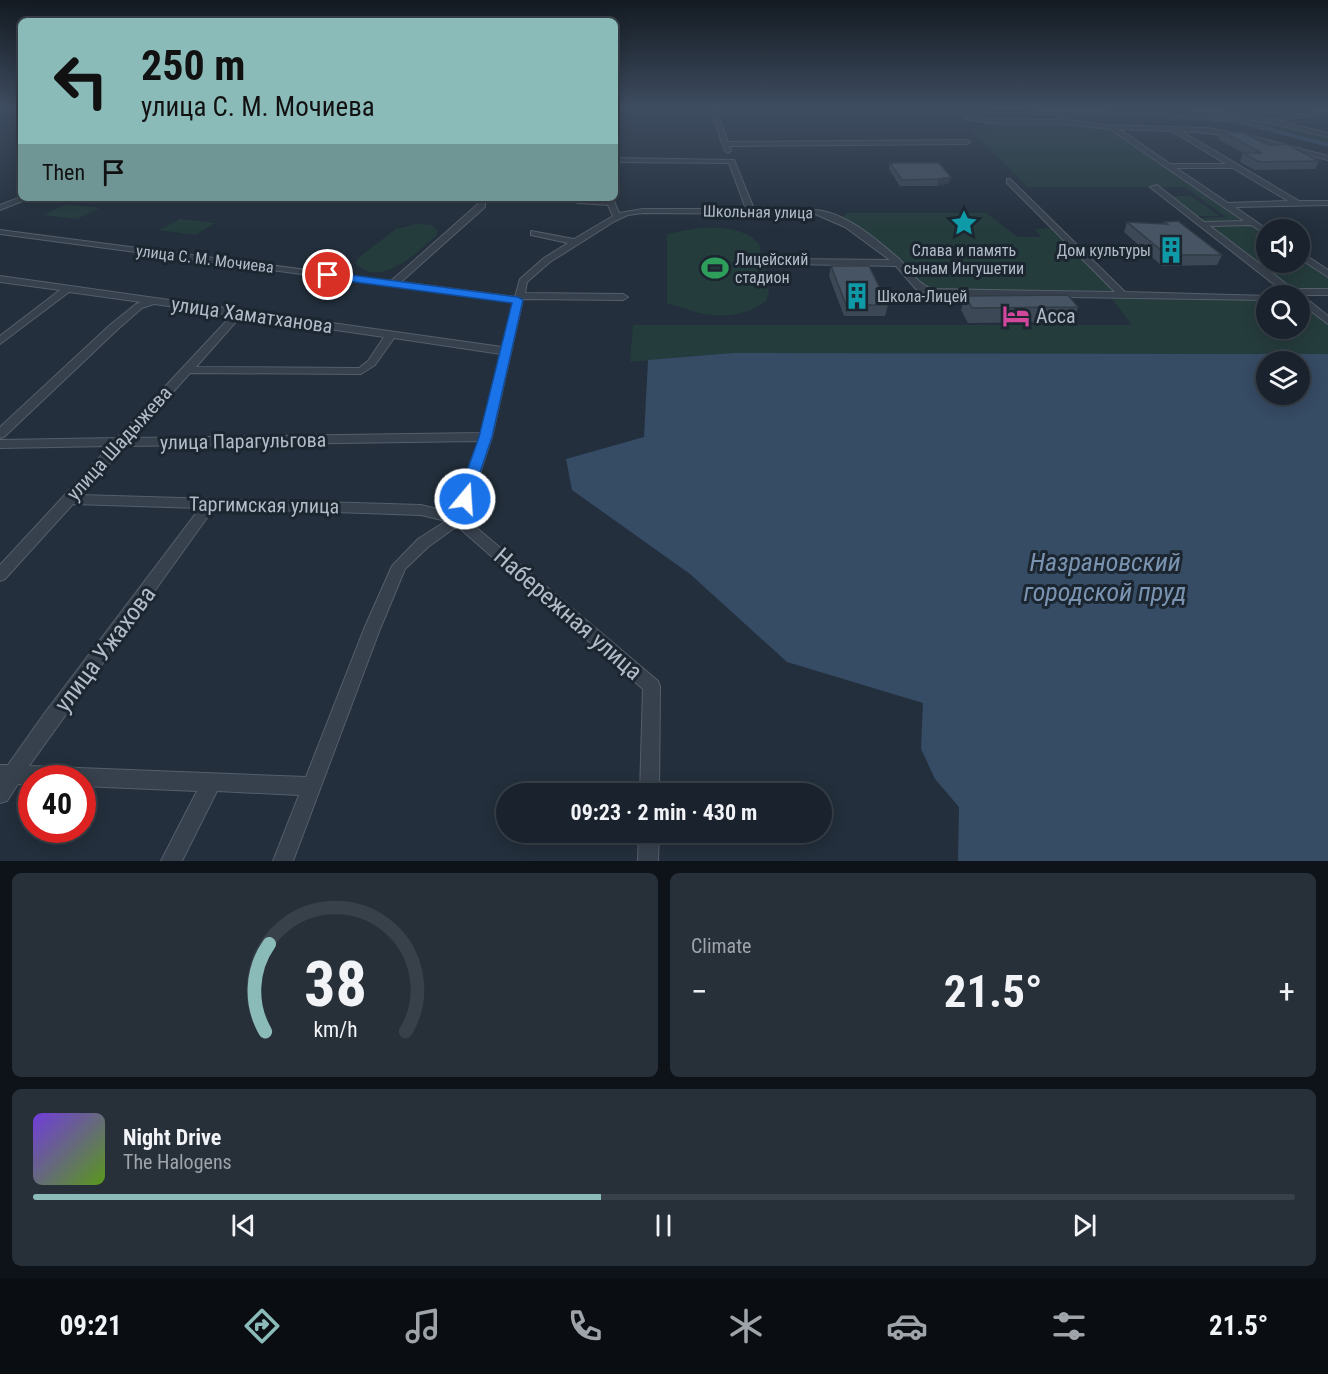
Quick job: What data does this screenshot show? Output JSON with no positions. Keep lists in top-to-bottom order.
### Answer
{
  "streets": {
    "street": [
      "Школьная улица",
      "улица С. М. Мочиева",
      "улица Хаматханова",
      "улица Парагульгова",
      "улица Шадыжева",
      "Таргимская улица",
      "Набережная улица",
      "улица Ужахова"
    ]
  },
  "crossings": [
    ["улица Хаматханова", "улица Шадыжева"],
    ["улица Парагульгова", "улица Шадыжева"],
    ["улица Шадыжева", "Таргимская улица"],
    ["Таргимская улица", "Набережная улица"],
    ["Таргимская улица", "улица Ужахова"]
  ],
  "water": ["Назрановский городской пруд"],
  "places": {
    "place": ["Слава и память сынам Ингушетии"],
    "building": ["Дом культуры", "Школа-Лицей"],
    "sports": ["Лицейский стадион"],
    "hotel": ["Асса"]
  },
  "page": {
    "turn": ["250 m", "улица С. М. Мочиева"],
    "then": "Then",
    "limit": "40",
    "trip": "09:23 · 2 min · 430 m",
    "tile": "Climate",
    "heat": ["−", "21.5°", "+"],
    "song": ["Night Drive", "The Halogens"],
    "tabs": ["09:21", "21.5°"],
    "gauge": ["38", "km/h"]
  }
}
